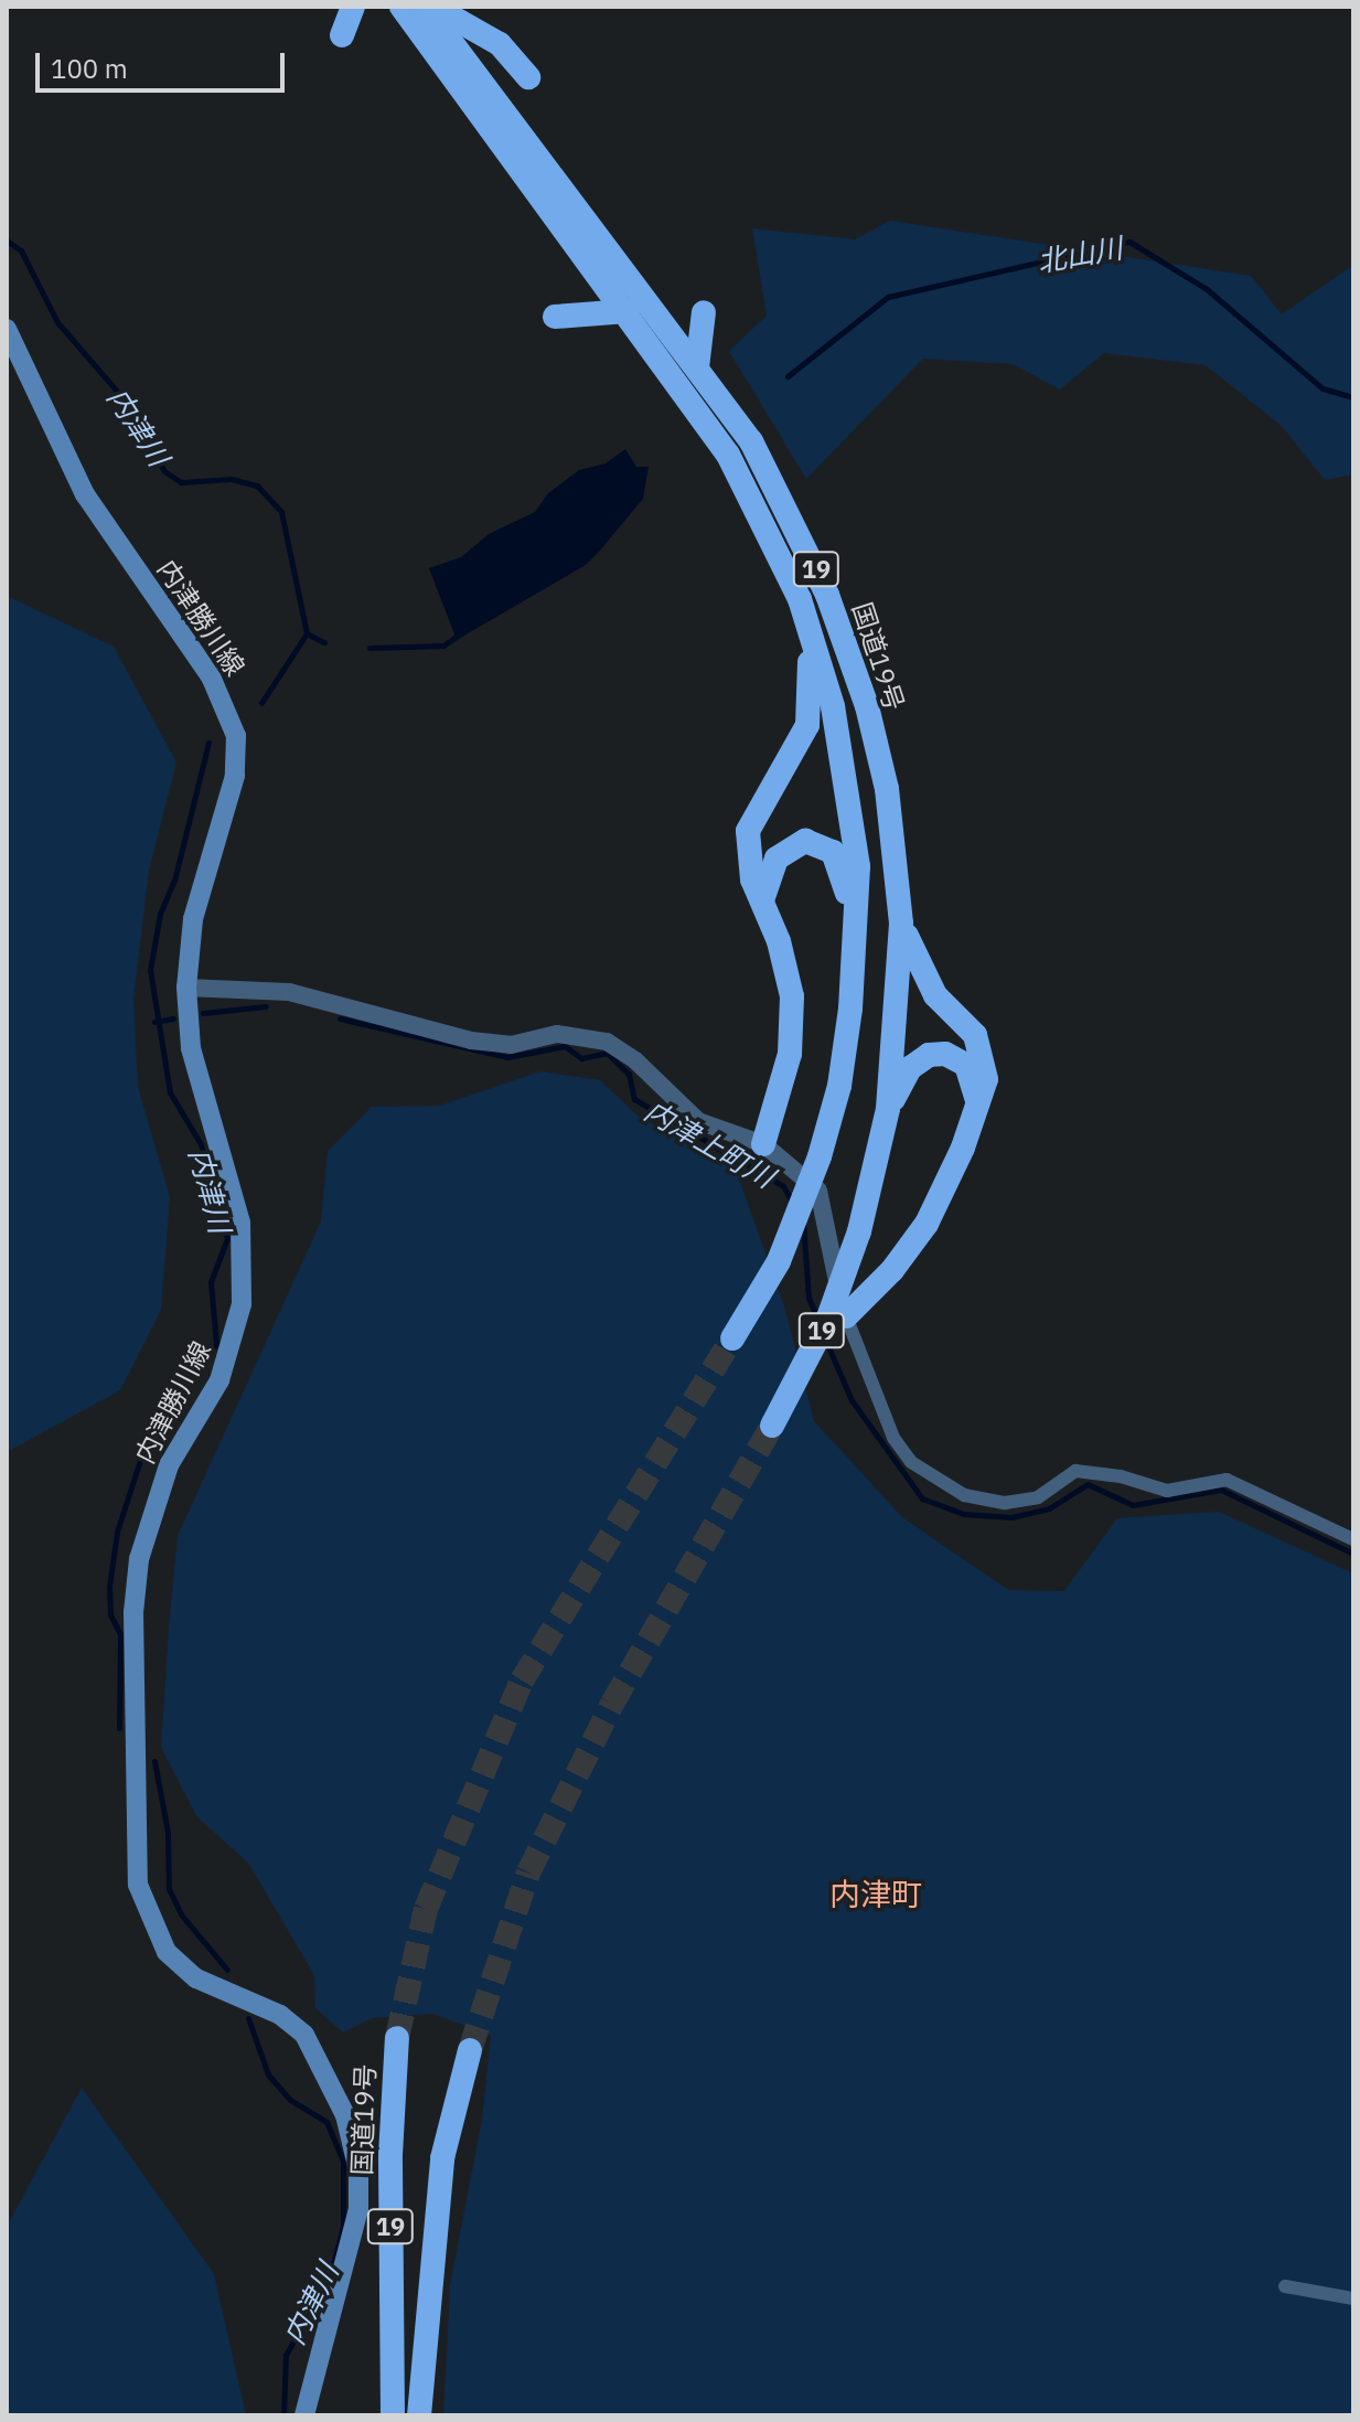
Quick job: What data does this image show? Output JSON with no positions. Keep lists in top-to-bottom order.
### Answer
{
  "streets": {
    "highway": ["19", "国道19号"],
    "main road": ["内津勝川線"]
  },
  "districts": ["内津町"],
  "water": ["北山川", "内津川", "内津上町川"],
  "scale_bar": "100 m"
}
